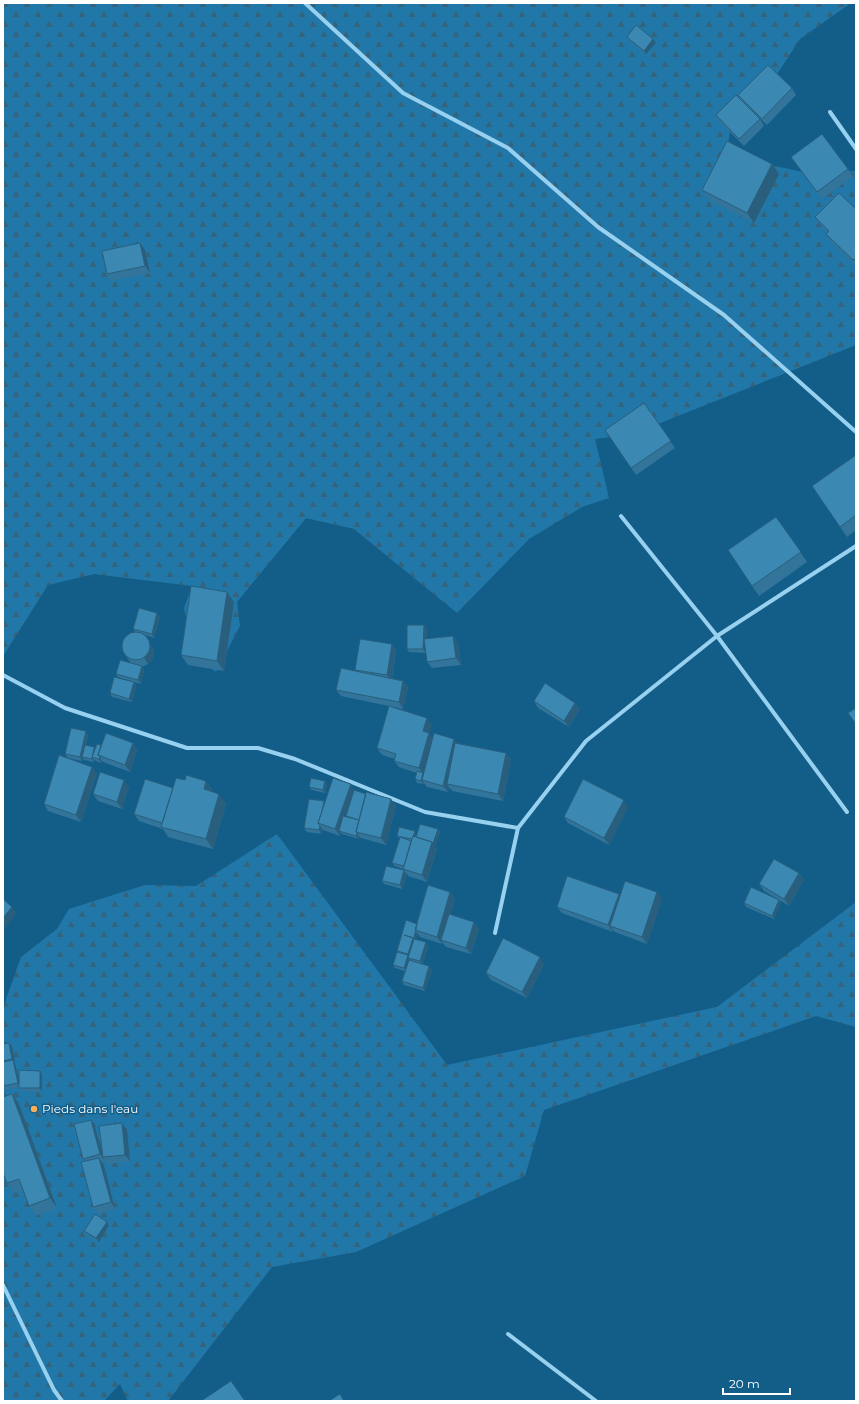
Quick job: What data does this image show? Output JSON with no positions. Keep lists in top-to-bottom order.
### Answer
{
  "places": ["Pieds dans l'eau"],
  "scale_bar": "20 m"
}
